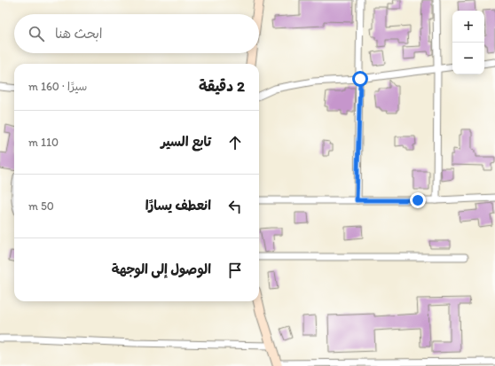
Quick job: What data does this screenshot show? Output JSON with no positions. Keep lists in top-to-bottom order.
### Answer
{
  "page": {
    "map_buttons": ["+", "−"],
    "search": "ابحث هنا",
    "heading": ["2 دقيقة", "سيرًا · 160 m"],
    "list": [
      ["تابع السير", "110 m"],
      ["انعطف يسارًا", "50 m"],
      "الوصول إلى الوجهة"
    ]
  }
}
